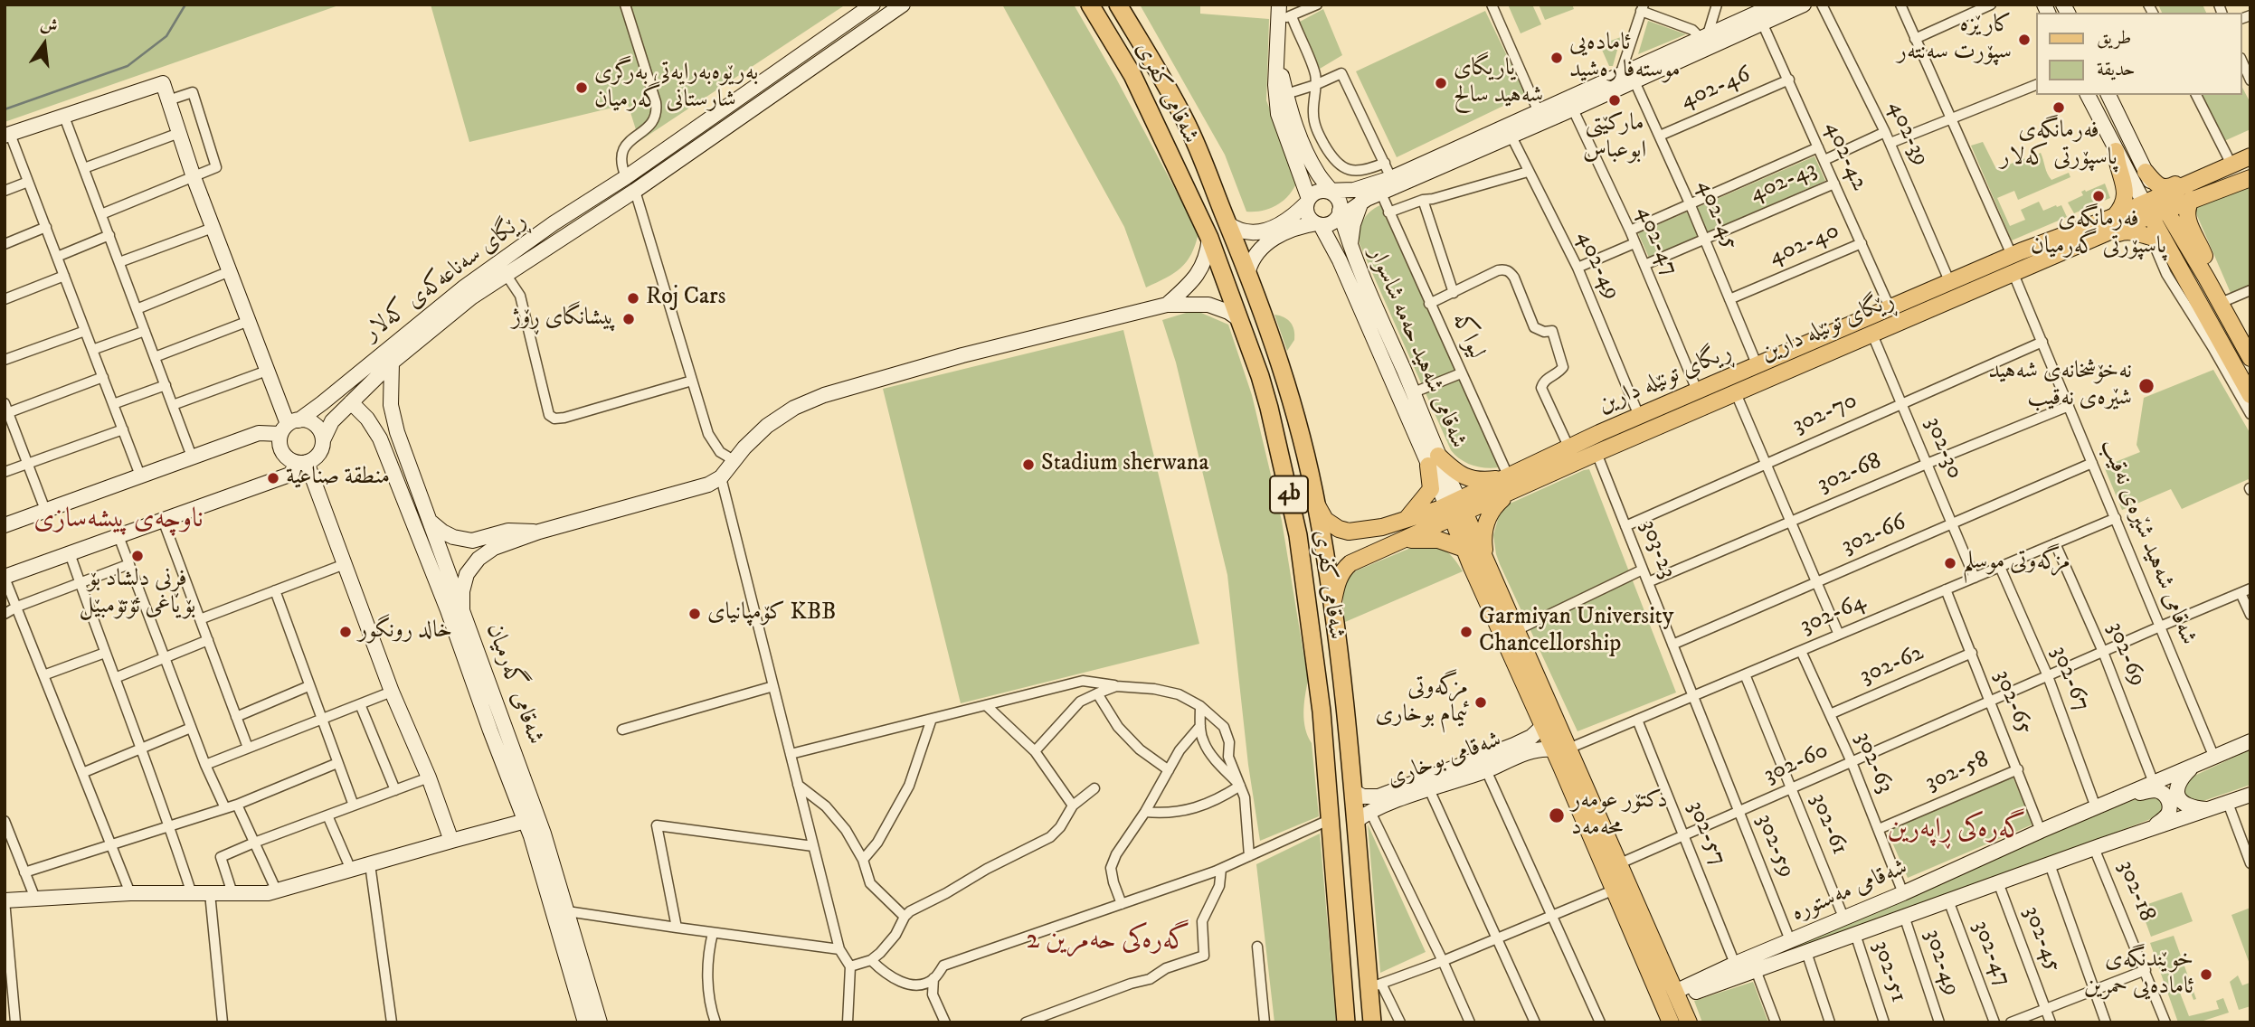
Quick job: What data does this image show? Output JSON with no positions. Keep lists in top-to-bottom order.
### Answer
{
  "streets": {
    "highway": ["شەقامی کفری", "4b"],
    "main road": [
      "ڕێگای سەناعەکەی کەلار",
      "ڕێگای تونێلە دارین",
      "شەقامی شەهید حەمە شاسوار",
      "ڕیگای تونێلە دارین",
      "شەقامی گەرمیان",
      "شەقامی بوخاری",
      "شەقامی مەستورە"
    ],
    "street": [
      "402-46",
      "402-39",
      "402-42",
      "402-43",
      "402-45",
      "402-47",
      "402-40",
      "402-49",
      "لیواکە",
      "302-70",
      "302-30",
      "302-68",
      "302-66",
      "شەقامی شەهید شێرەی نەقیب",
      "303-23",
      "302-64",
      "302-69",
      "302-62",
      "302-67",
      "302-65",
      "302-63",
      "302-60",
      "302-58",
      "302-61",
      "302-57",
      "302-59",
      "302-18",
      "302-45",
      "302-47",
      "302-49",
      "302-51"
    ]
  },
  "crossings": [
    ["402-46", "402-42"],
    ["402-46", "402-45"],
    ["شەقامی کفری", "شەقامی بوخاری"],
    ["402-39", "ڕیگای تونێلە دارین"],
    ["402-42", "402-43"],
    ["402-42", "402-40"],
    ["402-42", "ڕیگای تونێلە دارین"],
    ["402-43", "402-45"],
    ["402-43", "402-47"],
    ["402-45", "402-40"],
    ["402-45", "ڕیگای تونێلە دارین"],
    ["402-47", "ڕیگای تونێلە دارین"],
    ["402-49", "ڕیگای تونێلە دارین"],
    ["ڕێگای سەناعەکەی کەلار", "شەقامی گەرمیان"],
    ["ڕێگای تونێلە دارین", "لیواکە"],
    ["ڕێگای تونێلە دارین", "ڕیگای تونێلە دارین"],
    ["ڕێگای تونێلە دارین", "302-30"],
    ["ڕێگای تونێلە دارین", "شەقامی شەهید شێرەی نەقیب"],
    ["ڕێگای تونێلە دارین", "303-23"],
    ["لیواکە", "ڕیگای تونێلە دارین"],
    ["302-70", "302-30"],
    ["302-70", "شەقامی شەهید شێرەی نەقیب"],
    ["302-70", "303-23"],
    ["302-30", "302-68"],
    ["302-30", "302-66"],
    ["302-30", "302-64"],
    ["302-68", "شەقامی شەهید شێرەی نەقیب"],
    ["302-68", "303-23"],
    ["302-66", "شەقامی شەهید شێرەی نەقیب"],
    ["302-66", "303-23"],
    ["شەقامی شەهید شێرەی نەقیب", "302-64"],
    ["شەقامی شەهید شێرەی نەقیب", "302-60"],
    ["شەقامی شەهید شێرەی نەقیب", "شەقامی مەستورە"],
    ["303-23", "302-64"],
    ["303-23", "302-59"],
    ["302-64", "302-69"],
    ["302-64", "302-67"],
    ["302-64", "302-65"],
    ["302-64", "شەقامی بوخاری"],
    ["302-64", "302-63"],
    ["302-64", "302-61"],
    ["302-64", "302-57"],
    ["302-64", "302-59"],
    ["302-69", "302-60"],
    ["302-69", "شەقامی مەستورە"],
    ["302-62", "302-65"],
    ["302-62", "302-63"],
    ["302-67", "302-60"],
    ["302-67", "شەقامی مەستورە"],
    ["302-65", "302-60"],
    ["302-65", "302-58"],
    ["302-65", "شەقامی مەستورە"],
    ["302-63", "302-60"],
    ["302-63", "302-58"],
    ["302-63", "شەقامی مەستورە"],
    ["302-60", "302-61"],
    ["302-60", "302-57"],
    ["302-60", "302-59"],
    ["302-61", "شەقامی مەستورە"],
    ["302-57", "شەقامی مەستورە"],
    ["302-59", "شەقامی مەستورە"],
    ["شەقامی مەستورە", "302-18"],
    ["شەقامی مەستورە", "302-45"],
    ["شەقامی مەستورە", "302-47"],
    ["شەقامی مەستورە", "302-49"],
    ["شەقامی مەستورە", "302-51"]
  ],
  "districts": ["ناوچەی پیشەسازی", "گەرەکی ڕاپەرین", "گەرەکی حەمرین 2"],
  "places": [
    "کارێزە سپۆرت سەنتەر",
    "ئامادەیی موستەفا رەشید",
    "یاریگای شەهید سالح",
    "بەرێوەبەرایەتی بەرگری شارستانی گەرمیان",
    "مارکێتی ابوعباس",
    "فەرمانگەی پاسپۆرتی کەلار",
    "فەرمانگەی پاسپۆرتی گەرمیان",
    "Roj Cars",
    "پیشانگای ڕۆژ",
    "نەخۆشخانەی شەهید شێرەی نەقیب",
    "Stadium sherwana",
    "منطقة صناعية",
    "فڕنی دلشاد بۆ بۆیاغی ئۆتۆمبێل",
    "مزگەوتی موسلم",
    "کۆمپانیای KBB",
    "خالد رونگور",
    "Garmiyan University Chancellorship",
    "مزگەوتی ئیمام بوخاری",
    "دکتۆر عومەر محەمەد",
    "خوێندنگەی ئامادەیی حمرین"
  ],
  "legend": ["طريق", "حديقة"],
  "north": "top"
}
